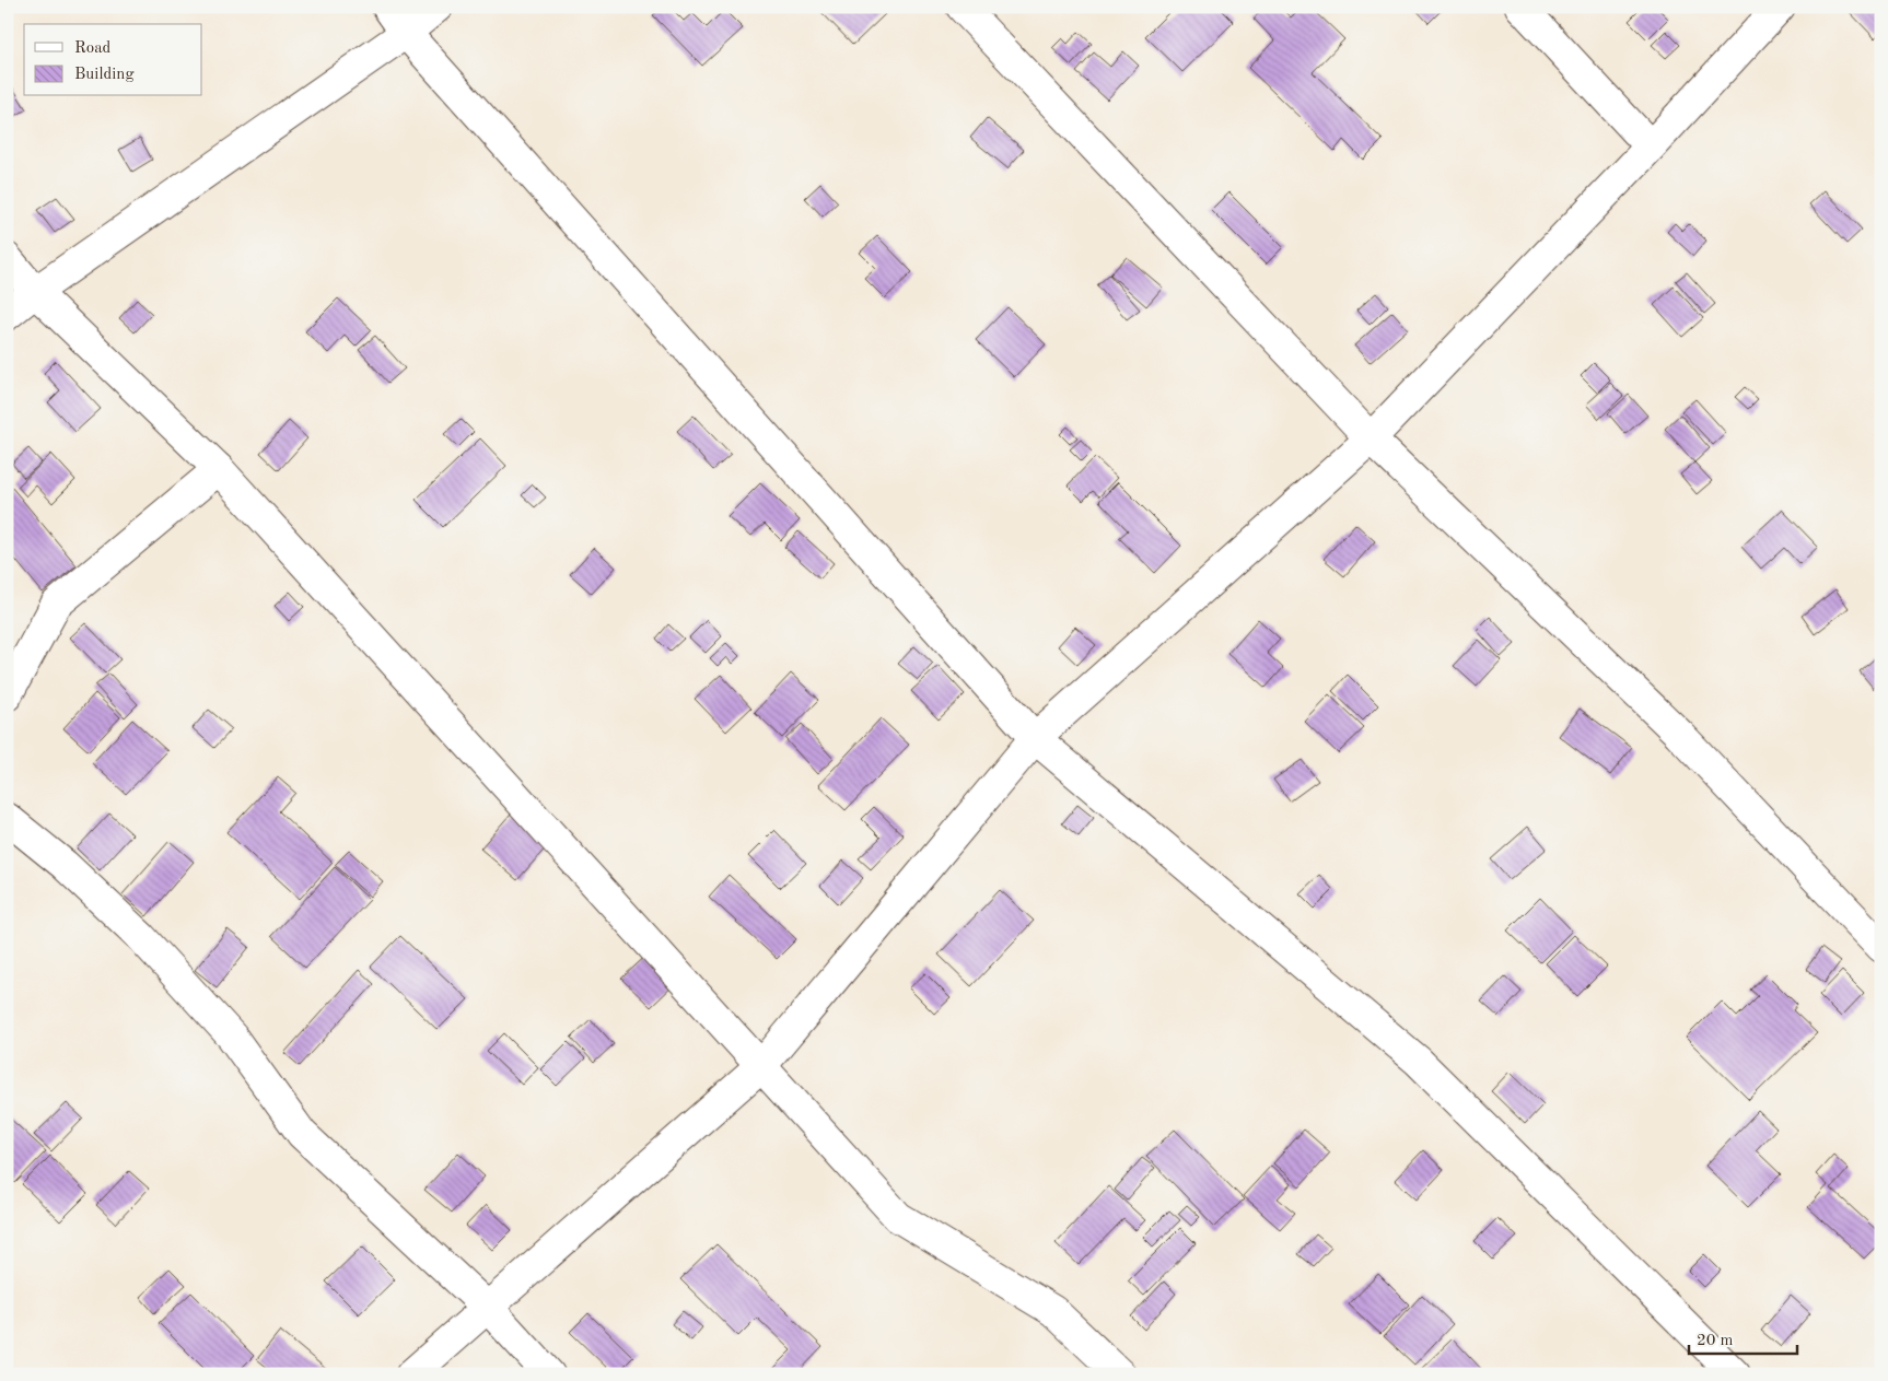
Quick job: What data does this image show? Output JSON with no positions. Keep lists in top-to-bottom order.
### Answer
{
  "legend": ["Road", "Building"],
  "scale_bar": "20 m"
}
